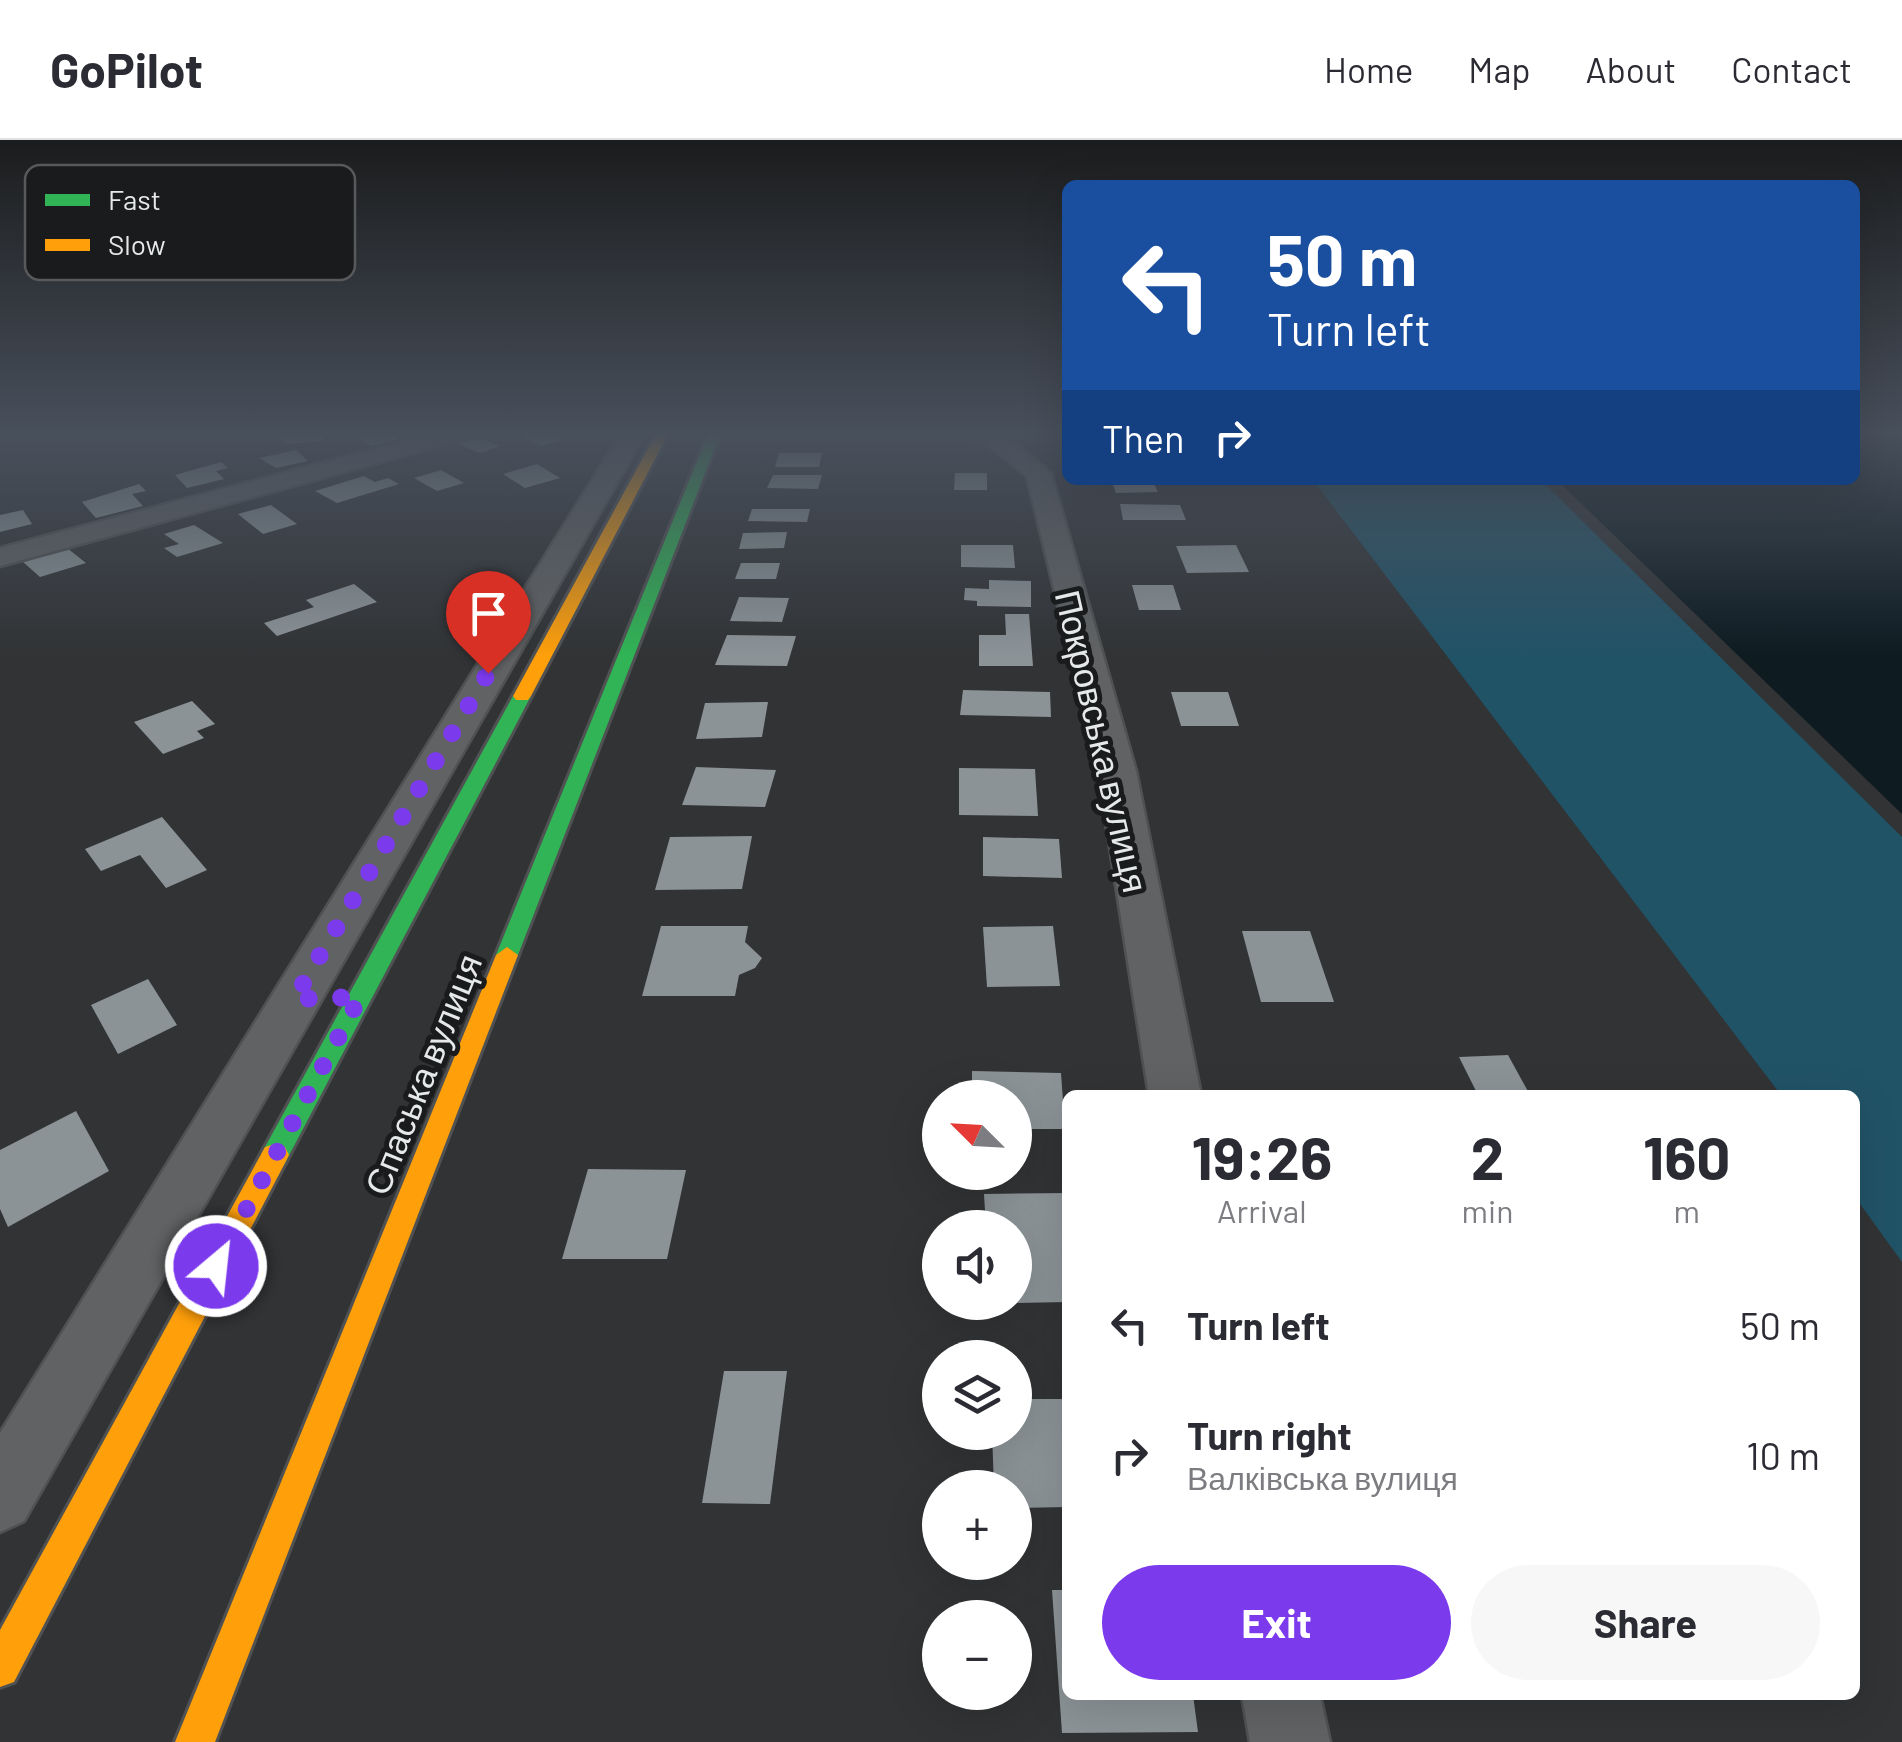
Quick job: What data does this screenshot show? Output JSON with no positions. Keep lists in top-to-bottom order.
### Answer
{
  "streets": {
    "street": ["Покровська вулиця", "Спаська вулиця"]
  },
  "legend": ["Fast", "Slow"],
  "north": "top left",
  "page": {
    "header": "GoPilot",
    "nav": [
      "Home",
      "Map",
      "About",
      "Contact"
    ],
    "turn": ["50 m", "Turn left"],
    "then": "Then",
    "map_buttons": ["+", "−"],
    "eta": [
      "19:26",
      "Arrival",
      "2",
      "min",
      "160",
      "m"
    ],
    "list": [
      {
        "name": "Turn left",
        "value": "50 m"
      },
      {
        "name": "Turn right",
        "note": "Валківська вулиця",
        "value": "10 m"
      }
    ],
    "buttons": ["Exit", "Share"]
  }
}
